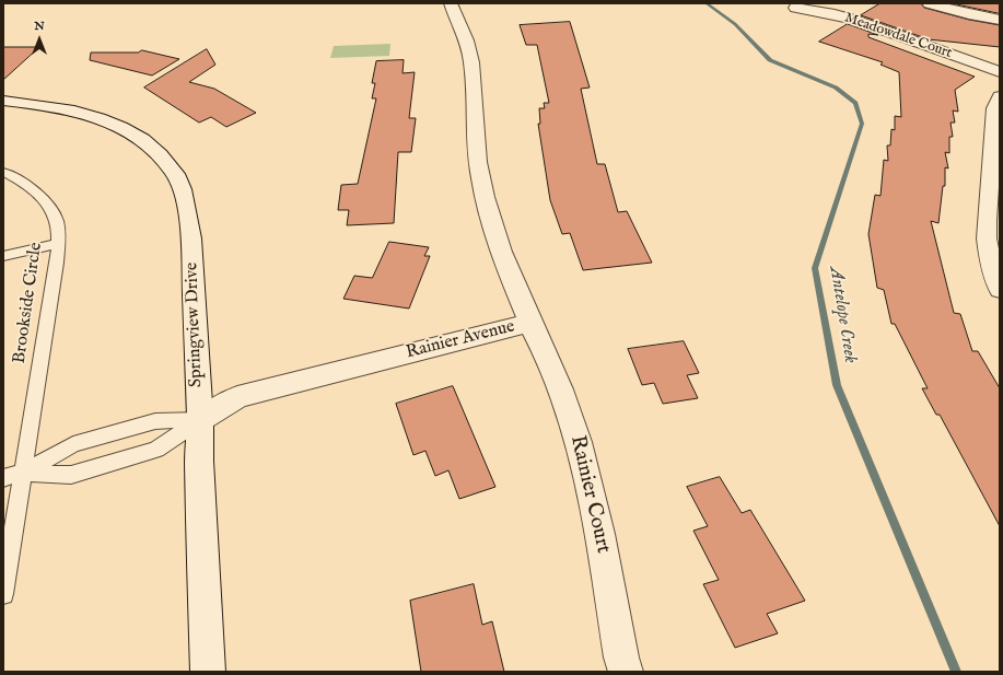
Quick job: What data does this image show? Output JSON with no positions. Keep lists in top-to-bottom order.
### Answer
{
  "streets": {
    "street": [
      "Meadowdale Court",
      "Springview Drive",
      "Rainier Avenue",
      "Rainier Court"
    ],
    "lane": ["Brookside Circle"]
  },
  "crossings": [
    ["Springview Drive", "Rainier Avenue"],
    ["Rainier Avenue", "Rainier Court"]
  ],
  "water": ["Antelope Creek"],
  "north": "top"
}
